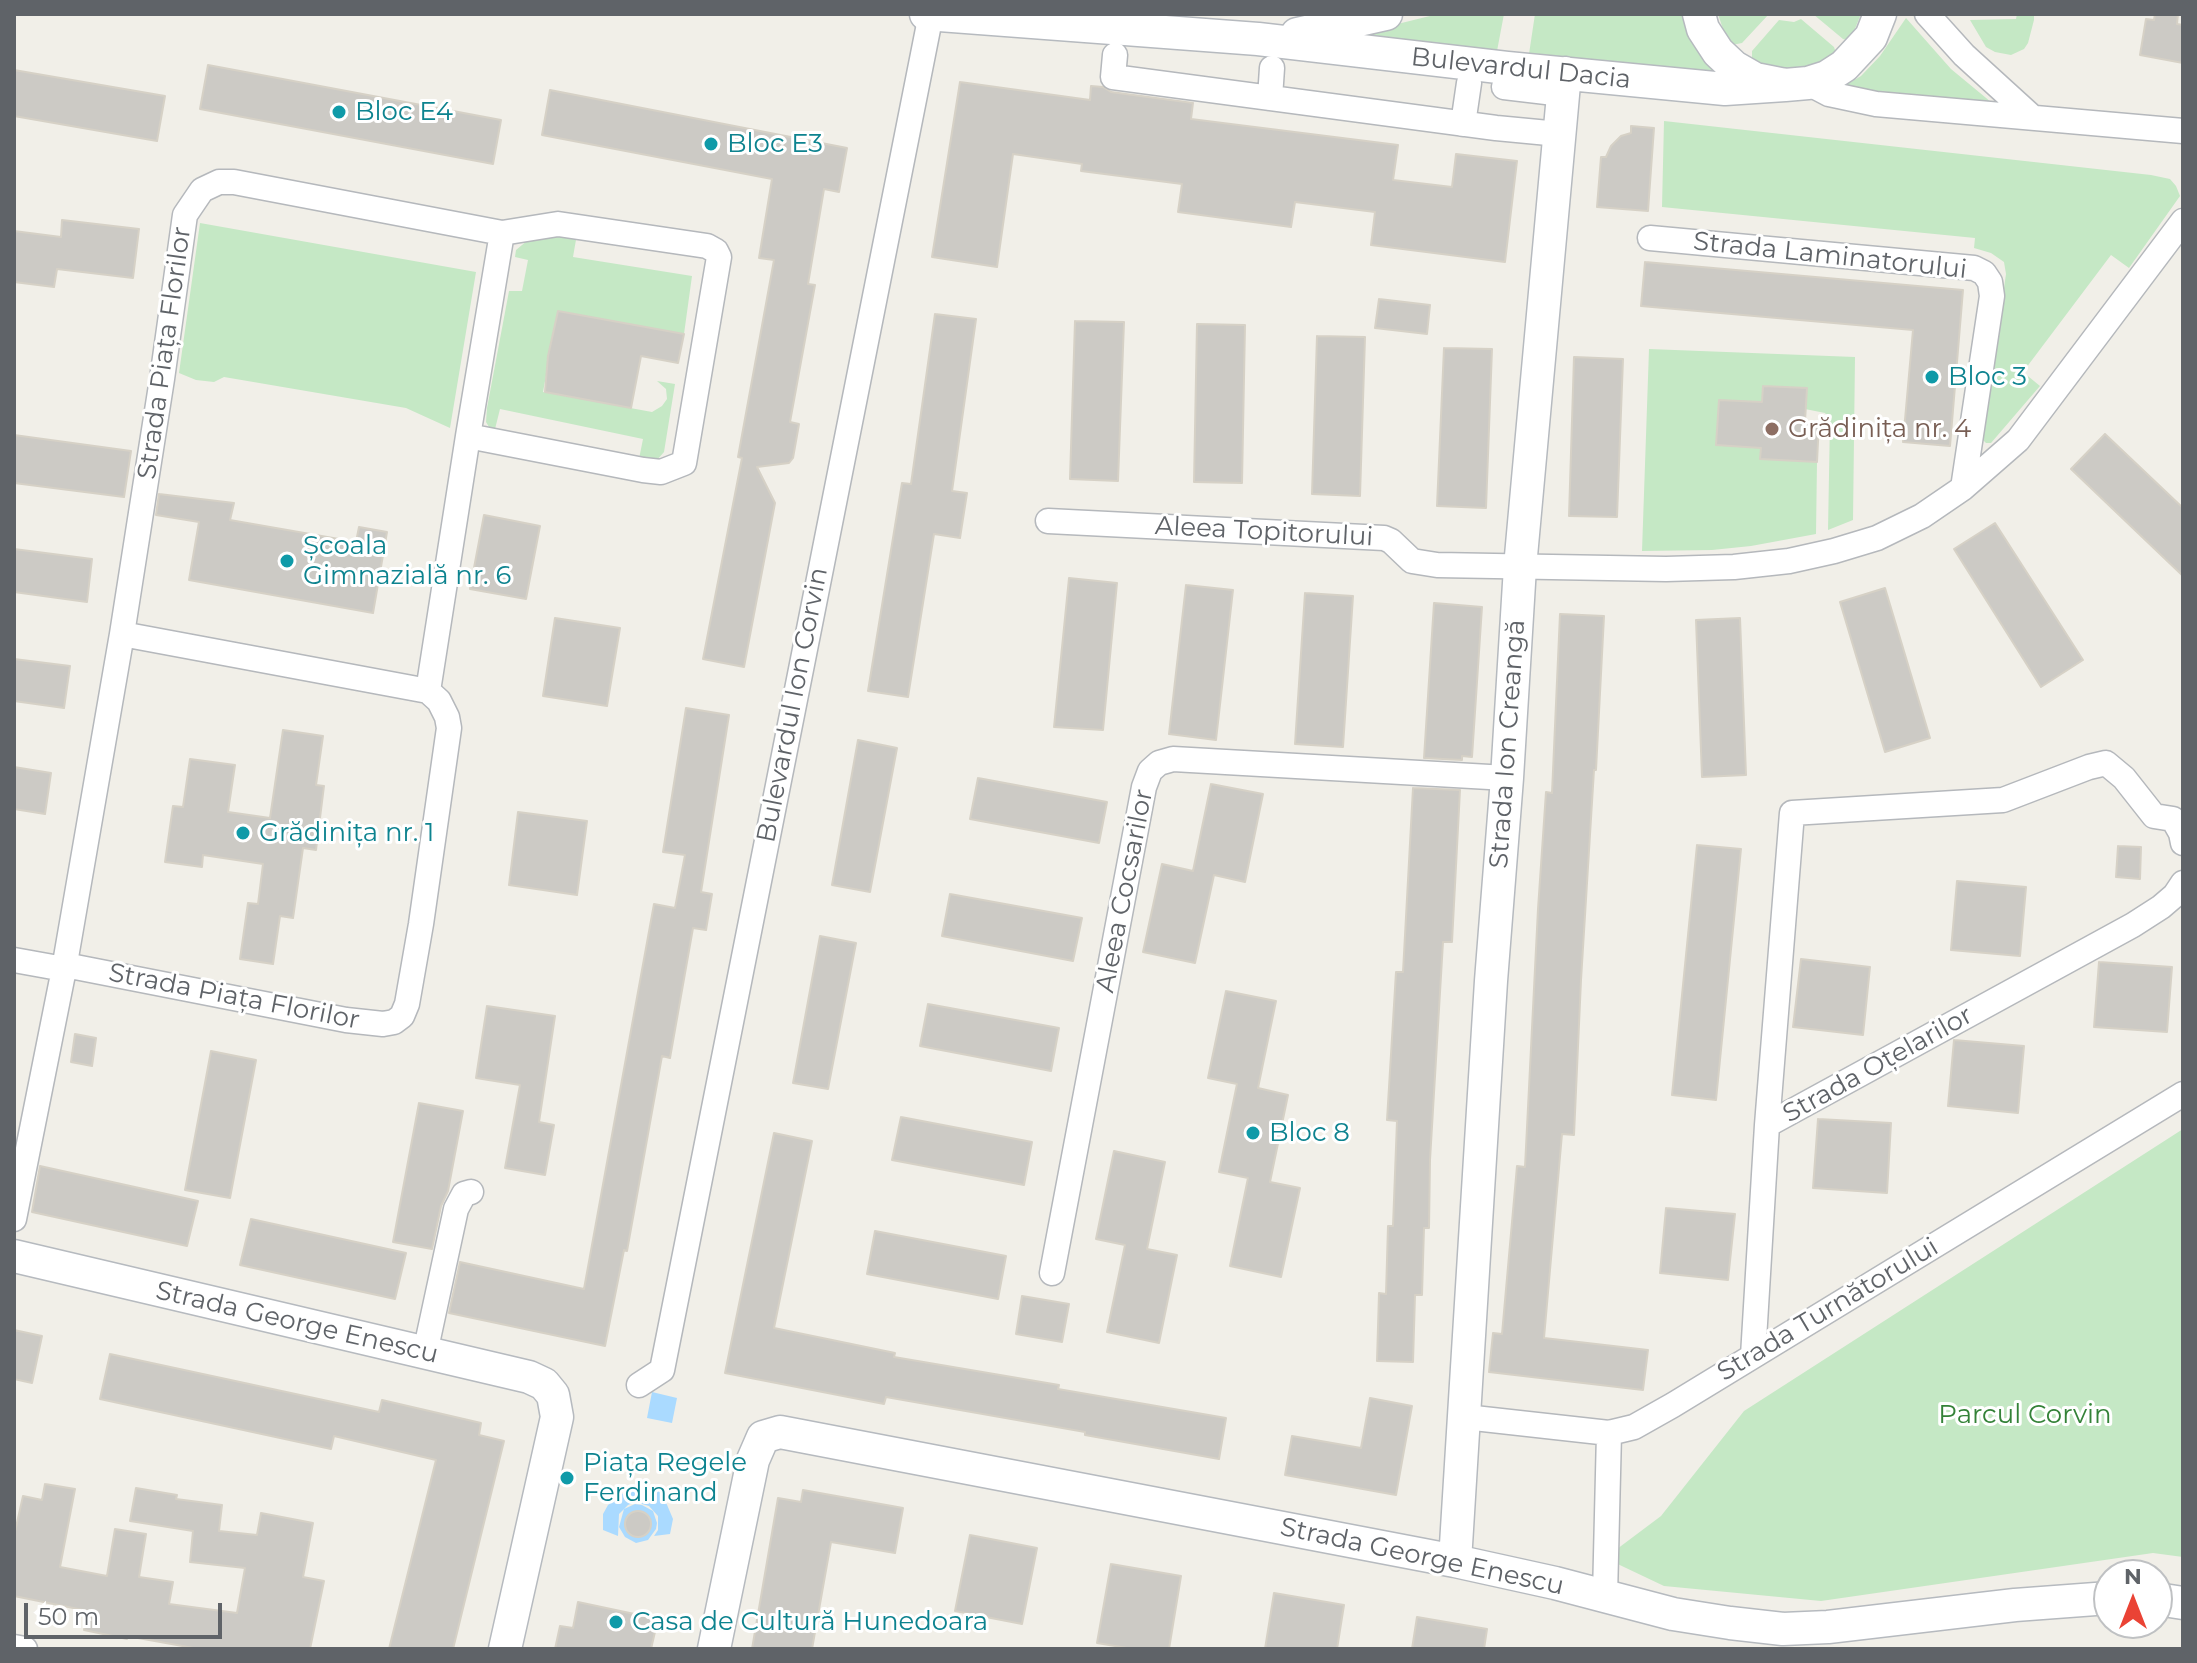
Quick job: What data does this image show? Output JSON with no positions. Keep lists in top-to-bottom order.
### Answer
{
  "streets": {
    "street": [
      "Bulevardul Dacia",
      "Strada Laminatorului",
      "Strada Piața Florilor",
      "Aleea Topitorului",
      "Bulevardul Ion Corvin",
      "Strada Ion Creangă",
      "Aleea Cocsarilor",
      "Strada Oțelarilor",
      "Strada Turnătorului",
      "Strada George Enescu"
    ]
  },
  "crossings": [
    ["Bulevardul Dacia", "Bulevardul Ion Corvin"],
    ["Bulevardul Dacia", "Strada Ion Creangă"],
    ["Aleea Topitorului", "Strada Ion Creangă"],
    ["Strada Ion Creangă", "Aleea Cocsarilor"],
    ["Strada Ion Creangă", "Strada George Enescu"],
    ["Strada Oțelarilor", "Strada Turnătorului"]
  ],
  "parks": ["Parcul Corvin"],
  "places": [
    "Bloc E4",
    "Bloc E3",
    "Bloc 3",
    "Grădinița nr. 4",
    "Școala Gimnazială nr. 6",
    "Grădinița nr. 1",
    "Bloc 8",
    "Piața Regele Ferdinand",
    "Casa de Cultură Hunedoara"
  ],
  "scale_bar": "50 m",
  "north": "top"
}
